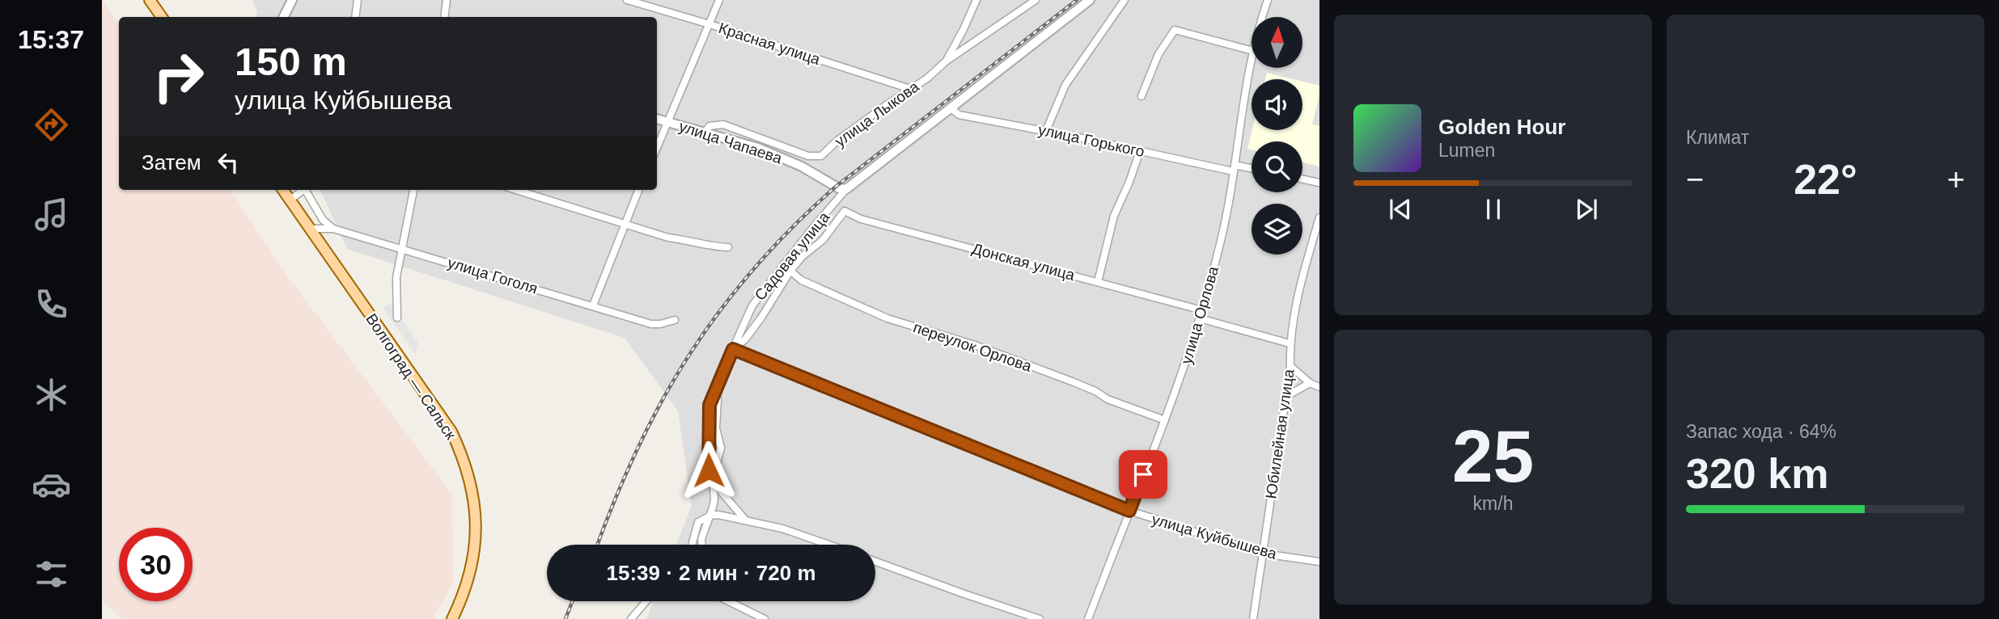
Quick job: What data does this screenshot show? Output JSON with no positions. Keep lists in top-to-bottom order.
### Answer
{
  "streets": {
    "main road": ["Волгоград — Сальск"],
    "street": [
      "Красная улица",
      "улица Лыкова",
      "улица Горького",
      "улица Чапаева",
      "Садовая улица",
      "Донская улица",
      "улица Гоголя",
      "улица Орлова",
      "переулок Орлова",
      "Юбилейная улица",
      "улица Куйбышева"
    ]
  },
  "crossings": [
    ["Красная улица", "улица Лыкова"],
    ["улица Лыкова", "улица Чапаева"],
    ["улица Горького", "Садовая улица"],
    ["улица Горького", "улица Орлова"],
    ["улица Чапаева", "Садовая улица"],
    ["Садовая улица", "Донская улица"],
    ["Садовая улица", "переулок Орлова"],
    ["Садовая улица", "улица Куйбышева"],
    ["Донская улица", "улица Орлова"],
    ["улица Гоголя", "Волгоград — Сальск"],
    ["улица Орлова", "переулок Орлова"],
    ["улица Орлова", "улица Куйбышева"],
    ["Юбилейная улица", "улица Куйбышева"]
  ],
  "north": "top",
  "page": {
    "tabs": "15:37",
    "tile": [
      "Климат",
      ["25", "km/h"],
      ["Запас хода · 64%", "320 km"]
    ],
    "turn": ["150 m", "улица Куйбышева"],
    "song": ["Golden Hour", "Lumen"],
    "then": "Затем",
    "heat": ["−", "22°", "+"],
    "limit": "30",
    "trip": "15:39 · 2 мин · 720 m"
  }
}
